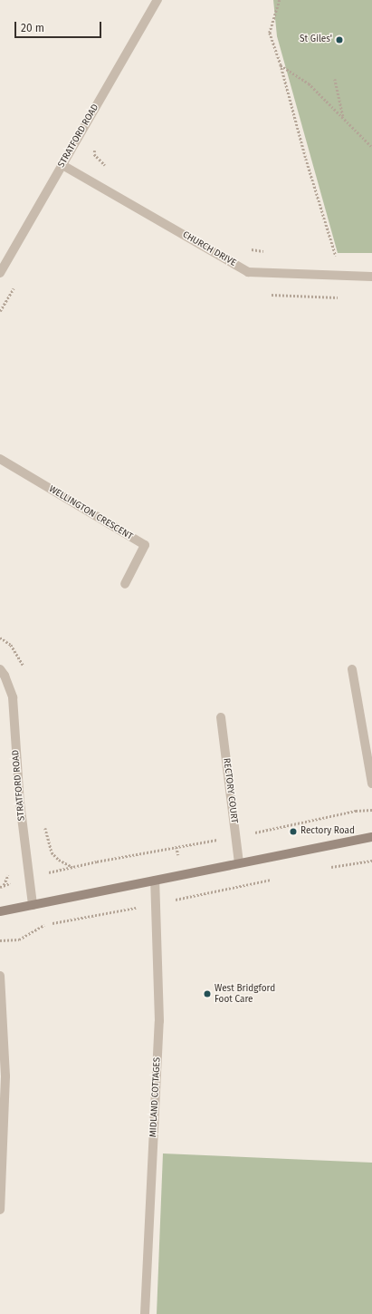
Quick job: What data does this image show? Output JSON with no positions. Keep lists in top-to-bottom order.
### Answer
{
  "streets": {
    "street": [
      "STRATFORD ROAD",
      "CHURCH DRIVE",
      "WELLINGTON CRESCENT",
      "RECTORY COURT",
      "MIDLAND COTTAGES"
    ]
  },
  "crossings": [
    ["STRATFORD ROAD", "CHURCH DRIVE"]
  ],
  "places": ["St Giles'", "Rectory Road", "West Bridgford Foot Care"],
  "scale_bar": "20 m"
}
